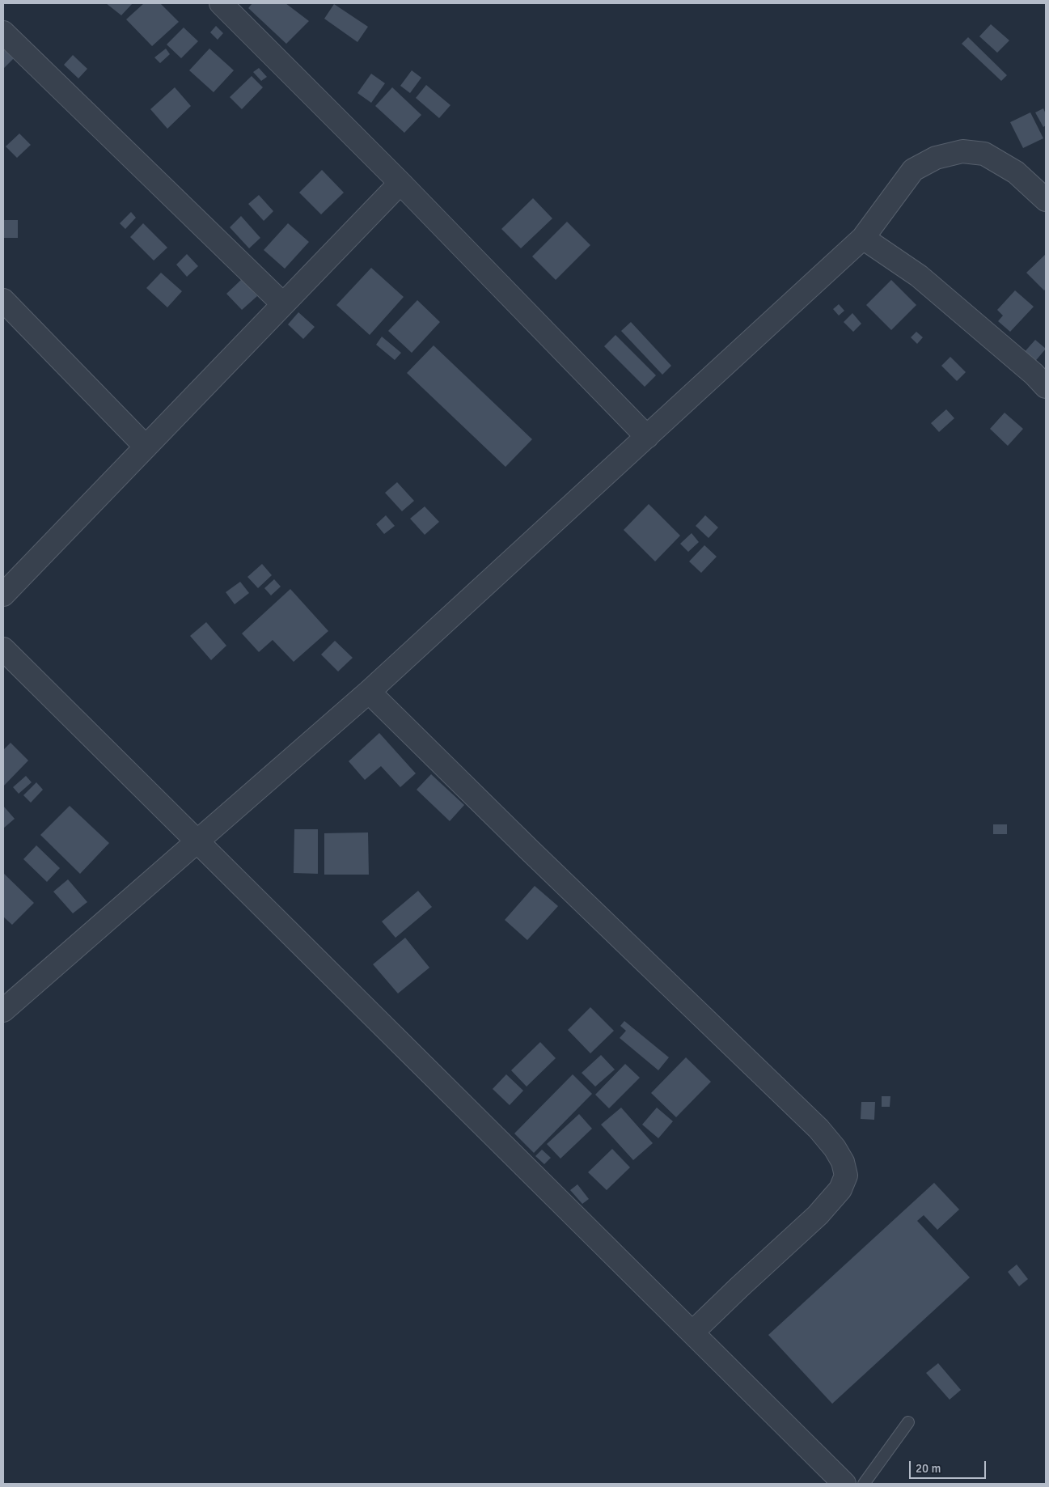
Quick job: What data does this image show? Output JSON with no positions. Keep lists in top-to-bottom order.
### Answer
{
  "scale_bar": "20 m"
}
